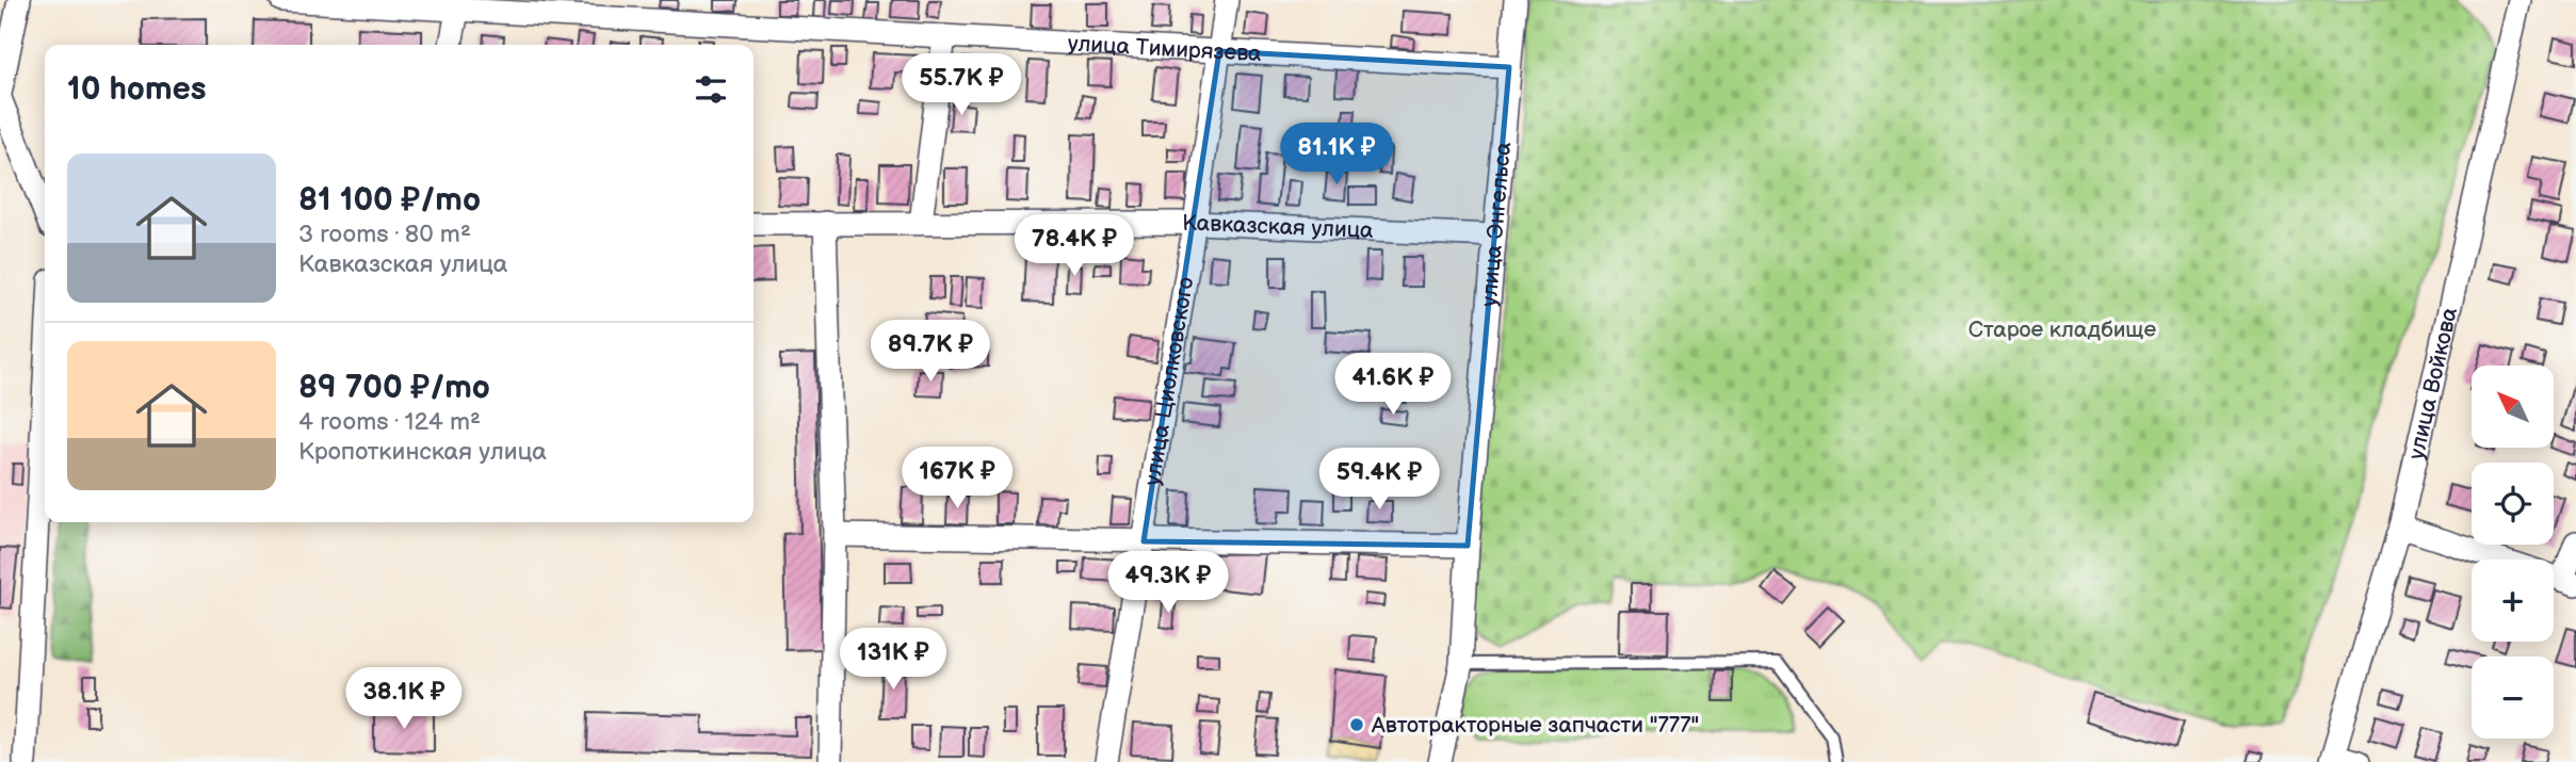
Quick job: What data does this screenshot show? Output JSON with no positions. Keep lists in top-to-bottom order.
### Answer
{
  "streets": {
    "street": [
      "улица Тимирязева",
      "улица Энгельса",
      "Кавказская улица",
      "улица Циолковского",
      "улица Войкова"
    ]
  },
  "crossings": [
    ["улица Тимирязева", "улица Энгельса"],
    ["улица Тимирязева", "улица Циолковского"],
    ["улица Энгельса", "Кавказская улица"],
    ["Кавказская улица", "улица Циолковского"]
  ],
  "parks": ["Старое кладбище"],
  "places": ["Автотракторные запчасти \"777\""],
  "north": "top left",
  "page": {
    "heading": "10 homes",
    "price": [
      "55.7K ₽",
      "81.1K ₽",
      "78.4K ₽",
      "89.7K ₽",
      "41.6K ₽",
      "167K ₽",
      "59.4K ₽",
      "49.3K ₽",
      "131K ₽",
      "38.1K ₽"
    ],
    "list": [
      {
        "name": "81 100 ₽/mo",
        "note": "3 rooms · 80 m² · Кавказская улица"
      },
      {
        "name": "89 700 ₽/mo",
        "note": "4 rooms · 124 m² · Кропоткинская улица"
      }
    ],
    "map_buttons": ["+", "−"]
  }
}
